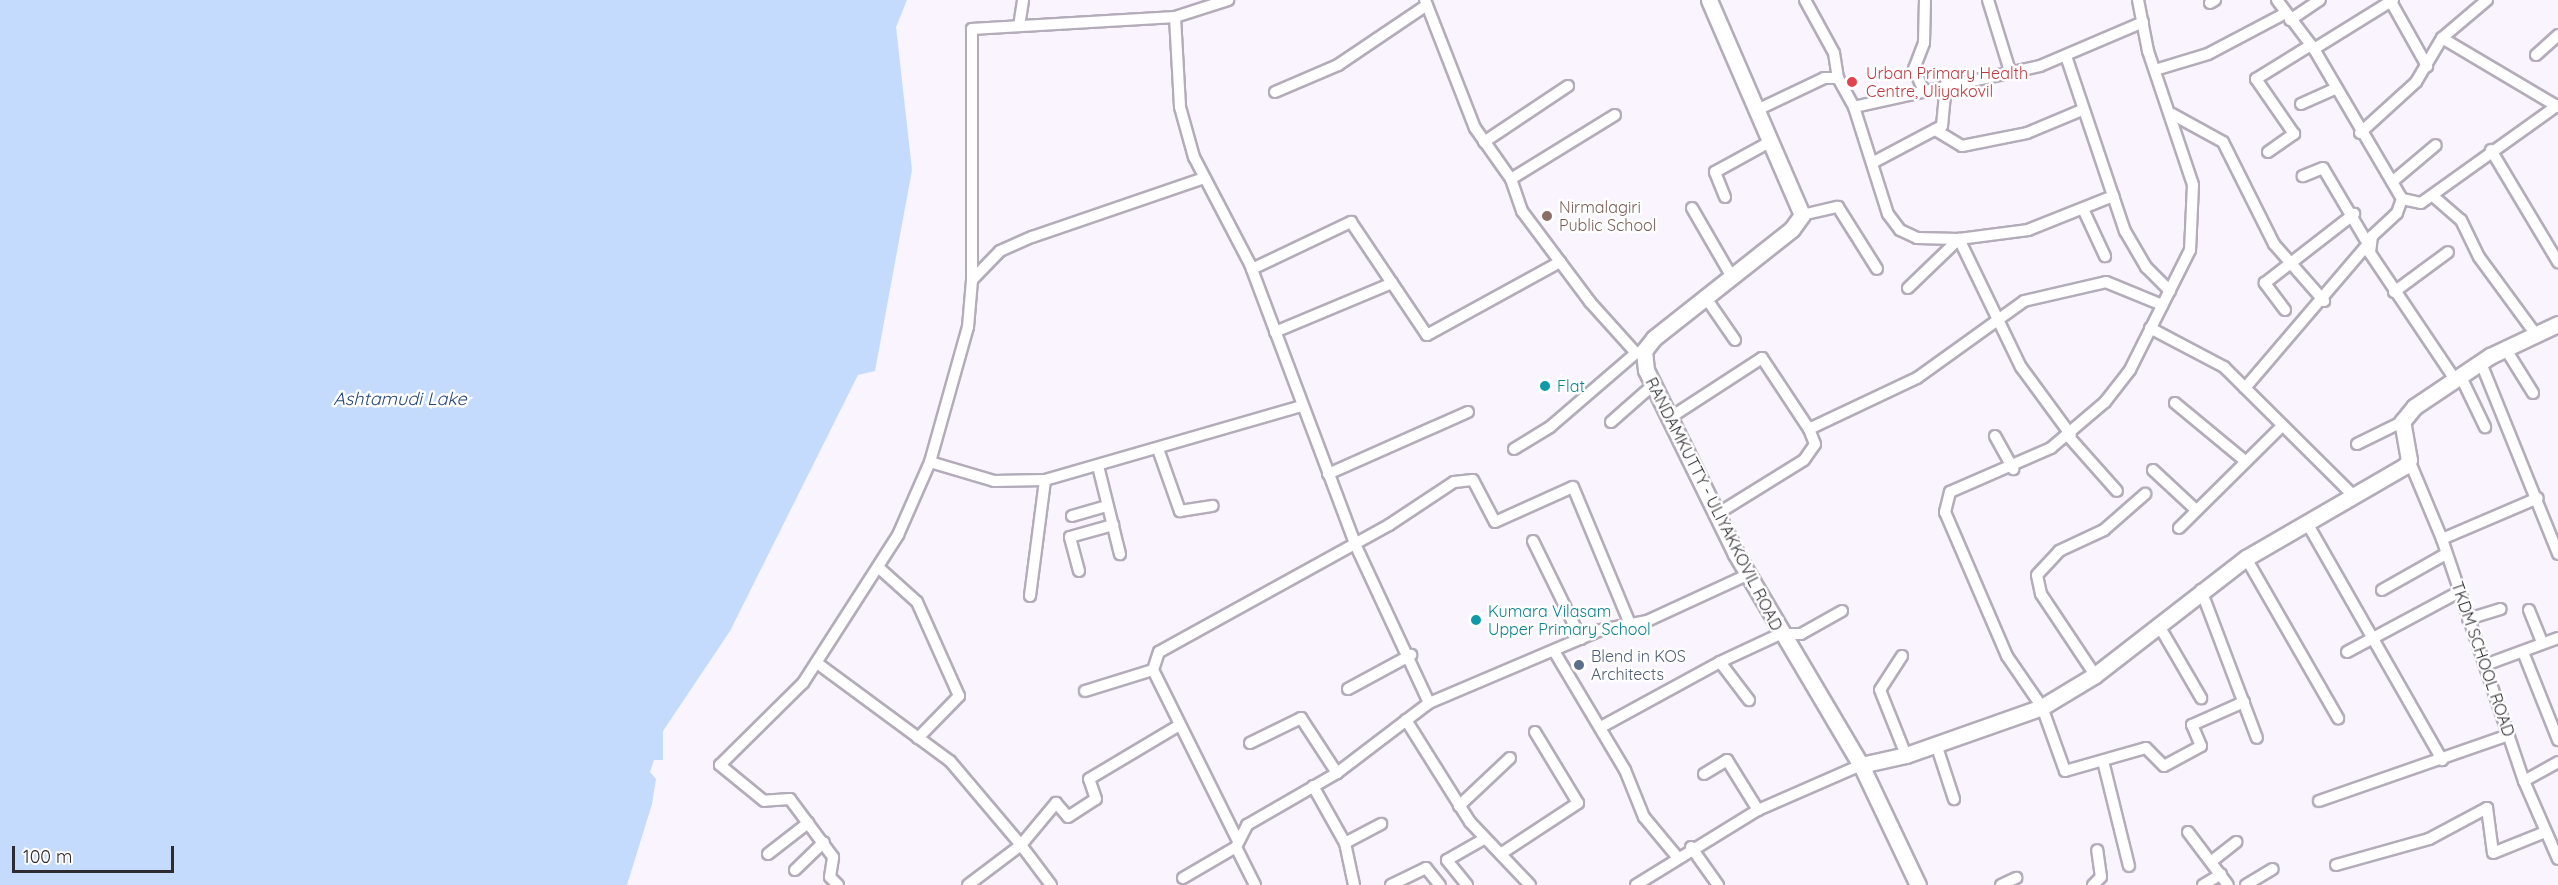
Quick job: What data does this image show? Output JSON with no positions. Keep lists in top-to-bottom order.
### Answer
{
  "streets": {
    "street": ["RANDAMKUTTY - ULIYAKKOVIL ROAD", "TKDM SCHOOL ROAD"]
  },
  "water": ["Ashtamudi Lake"],
  "places": [
    "Urban Primary Health Centre, Uliyakovil",
    "Nirmalagiri Public School",
    "Flat",
    "Kumara Vilasam Upper Primary School",
    "Blend in KOS Architects"
  ],
  "scale_bar": "100 m"
}
